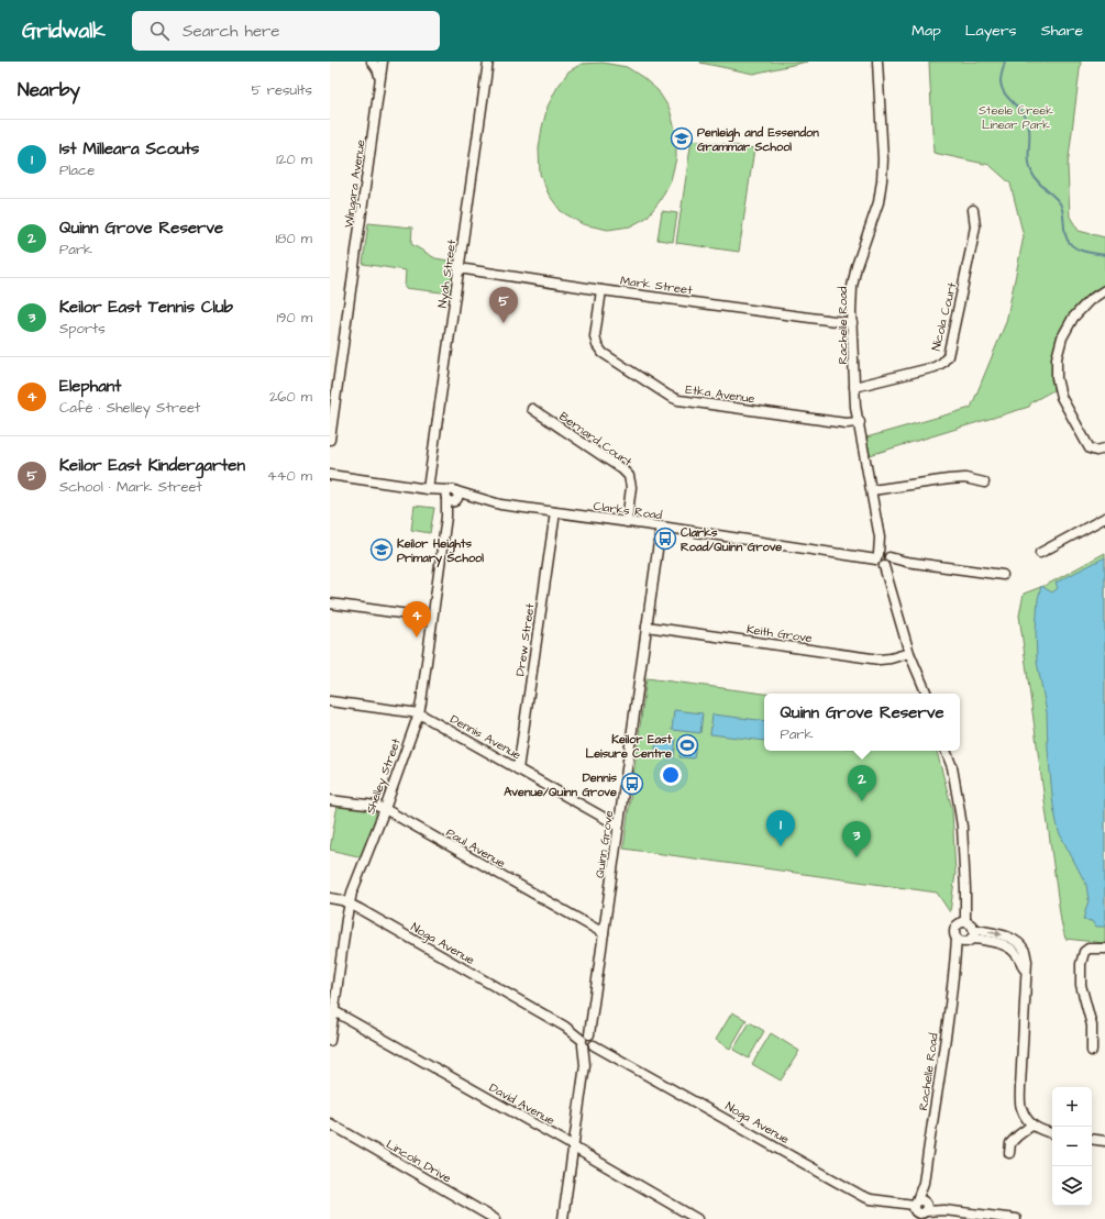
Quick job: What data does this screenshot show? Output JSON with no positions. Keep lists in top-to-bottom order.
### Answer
{
  "streets": {
    "street": [
      "Wingara Avenue",
      "Nyah Street",
      "Mark Street",
      "Nicola Court",
      "Rachelle Road",
      "Etka Avenue",
      "Bernard Court",
      "Clarks Road",
      "Keith Grove",
      "Drew Street",
      "Dennis Avenue",
      "Shelley Street",
      "Quinn Grove",
      "Paul Avenue",
      "Noga Avenue",
      "David Avenue",
      "Lincoln Drive"
    ]
  },
  "crossings": [
    ["Nyah Street", "Mark Street"],
    ["Nyah Street", "Clarks Road"],
    ["Mark Street", "Rachelle Road"],
    ["Mark Street", "Etka Avenue"],
    ["Nicola Court", "Rachelle Road"],
    ["Rachelle Road", "Etka Avenue"],
    ["Rachelle Road", "Clarks Road"],
    ["Rachelle Road", "Keith Grove"],
    ["Rachelle Road", "Noga Avenue"],
    ["Bernard Court", "Clarks Road"],
    ["Clarks Road", "Drew Street"],
    ["Clarks Road", "Shelley Street"],
    ["Clarks Road", "Quinn Grove"],
    ["Keith Grove", "Quinn Grove"],
    ["Drew Street", "Dennis Avenue"],
    ["Dennis Avenue", "Shelley Street"],
    ["Dennis Avenue", "Quinn Grove"],
    ["Shelley Street", "Paul Avenue"],
    ["Shelley Street", "Noga Avenue"],
    ["Shelley Street", "David Avenue"],
    ["Quinn Grove", "Paul Avenue"],
    ["Quinn Grove", "Noga Avenue"],
    ["Quinn Grove", "David Avenue"]
  ],
  "parks": ["Steele Creek Linear Park"],
  "places": {
    "school or university": ["Penleigh and Essendon Grammar School", "Keilor Heights Primary School"],
    "bus stop": ["Clarks Road/Quinn Grove", "Dennis Avenue/Quinn Grove"],
    "sports": ["Keilor East Leisure Centre"]
  },
  "page": {
    "header": "Gridwalk",
    "search": "Search here",
    "nav": ["Map", "Layers", "Share"],
    "heading": ["Nearby", "5 results"],
    "list": [
      {
        "mark": "1",
        "name": "1st Milleara Scouts",
        "note": "Place",
        "value": "120 m"
      },
      {
        "mark": "2",
        "name": "Quinn Grove Reserve",
        "note": "Park",
        "value": "180 m"
      },
      {
        "mark": "3",
        "name": "Keilor East Tennis Club",
        "note": "Sports",
        "value": "190 m"
      },
      {
        "mark": "4",
        "name": "Elephant",
        "note": "Café · Shelley Street",
        "value": "260 m"
      },
      {
        "mark": "5",
        "name": "Keilor East Kindergarten",
        "note": "School · Mark Street",
        "value": "440 m"
      }
    ],
    "pins": [
      "5",
      "4",
      "2",
      "1",
      "3"
    ],
    "popup": ["Quinn Grove Reserve", "Park"],
    "map_buttons": ["+", "−"]
  }
}
